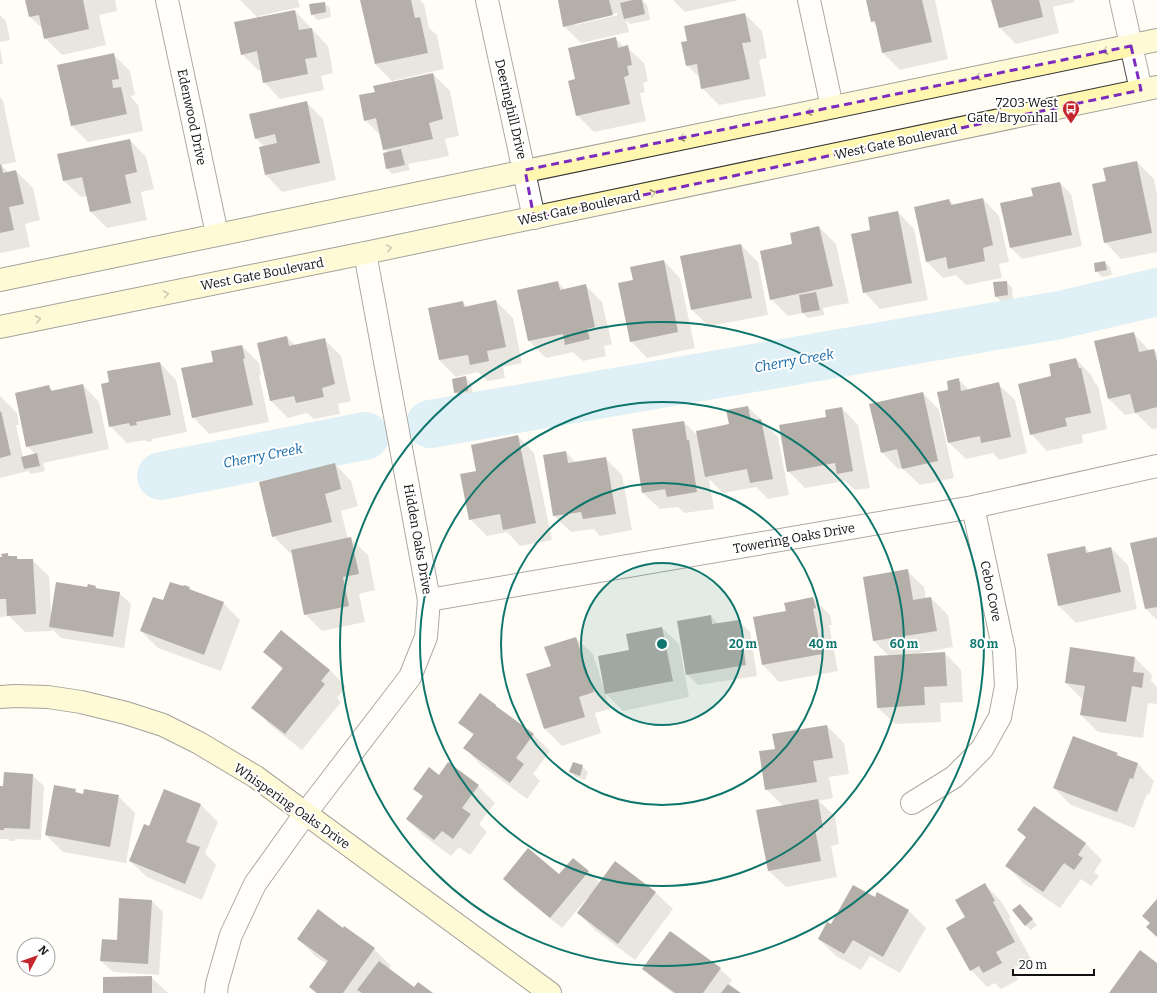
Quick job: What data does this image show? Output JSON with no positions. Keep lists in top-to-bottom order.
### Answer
{
  "streets": {
    "main road": ["West Gate Boulevard", "Whispering Oaks Drive"],
    "street": [
      "Deeringhill Drive",
      "Edenwood Drive",
      "Towering Oaks Drive",
      "Hidden Oaks Drive",
      "Cebo Cove"
    ]
  },
  "crossings": [
    ["Deeringhill Drive", "West Gate Boulevard"],
    ["West Gate Boulevard", "Hidden Oaks Drive"],
    ["Towering Oaks Drive", "Hidden Oaks Drive"],
    ["Towering Oaks Drive", "Cebo Cove"],
    ["Hidden Oaks Drive", "Whispering Oaks Drive"]
  ],
  "water": ["Cherry Creek"],
  "places": {
    "bus stop": ["7203 West Gate/Bryonhall"]
  },
  "scale_bar": "20 m",
  "north": "top right",
  "rings": [
    "20 m",
    "40 m",
    "60 m",
    "80 m"
  ]
}
